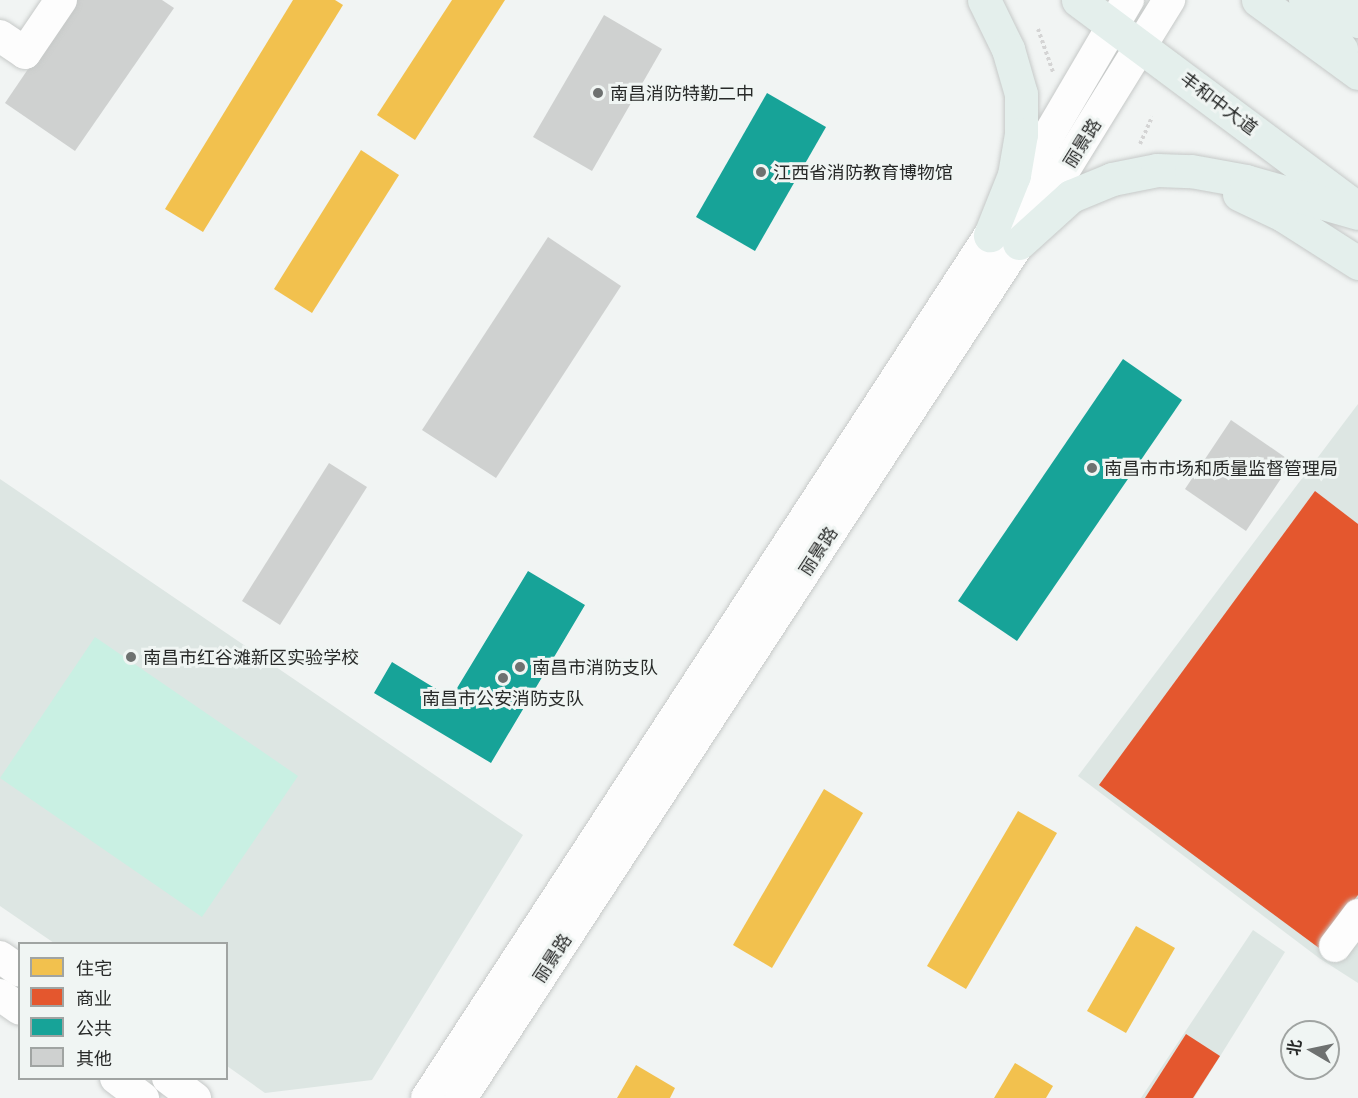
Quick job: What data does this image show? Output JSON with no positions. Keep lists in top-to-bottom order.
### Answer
{
  "streets": {
    "main road": ["丰和中大道"],
    "street": ["丽景路"]
  },
  "crossings": [
    ["丰和中大道", "丽景路"]
  ],
  "places": [
    "南昌消防特勤二中",
    "江西省消防教育博物馆",
    "南昌市市场和质量监督管理局",
    "南昌市红谷滩新区实验学校",
    "南昌市消防支队",
    "南昌市公安消防支队"
  ],
  "legend": [
    "住宅",
    "商业",
    "公共",
    "其他"
  ],
  "north": "left"
}
